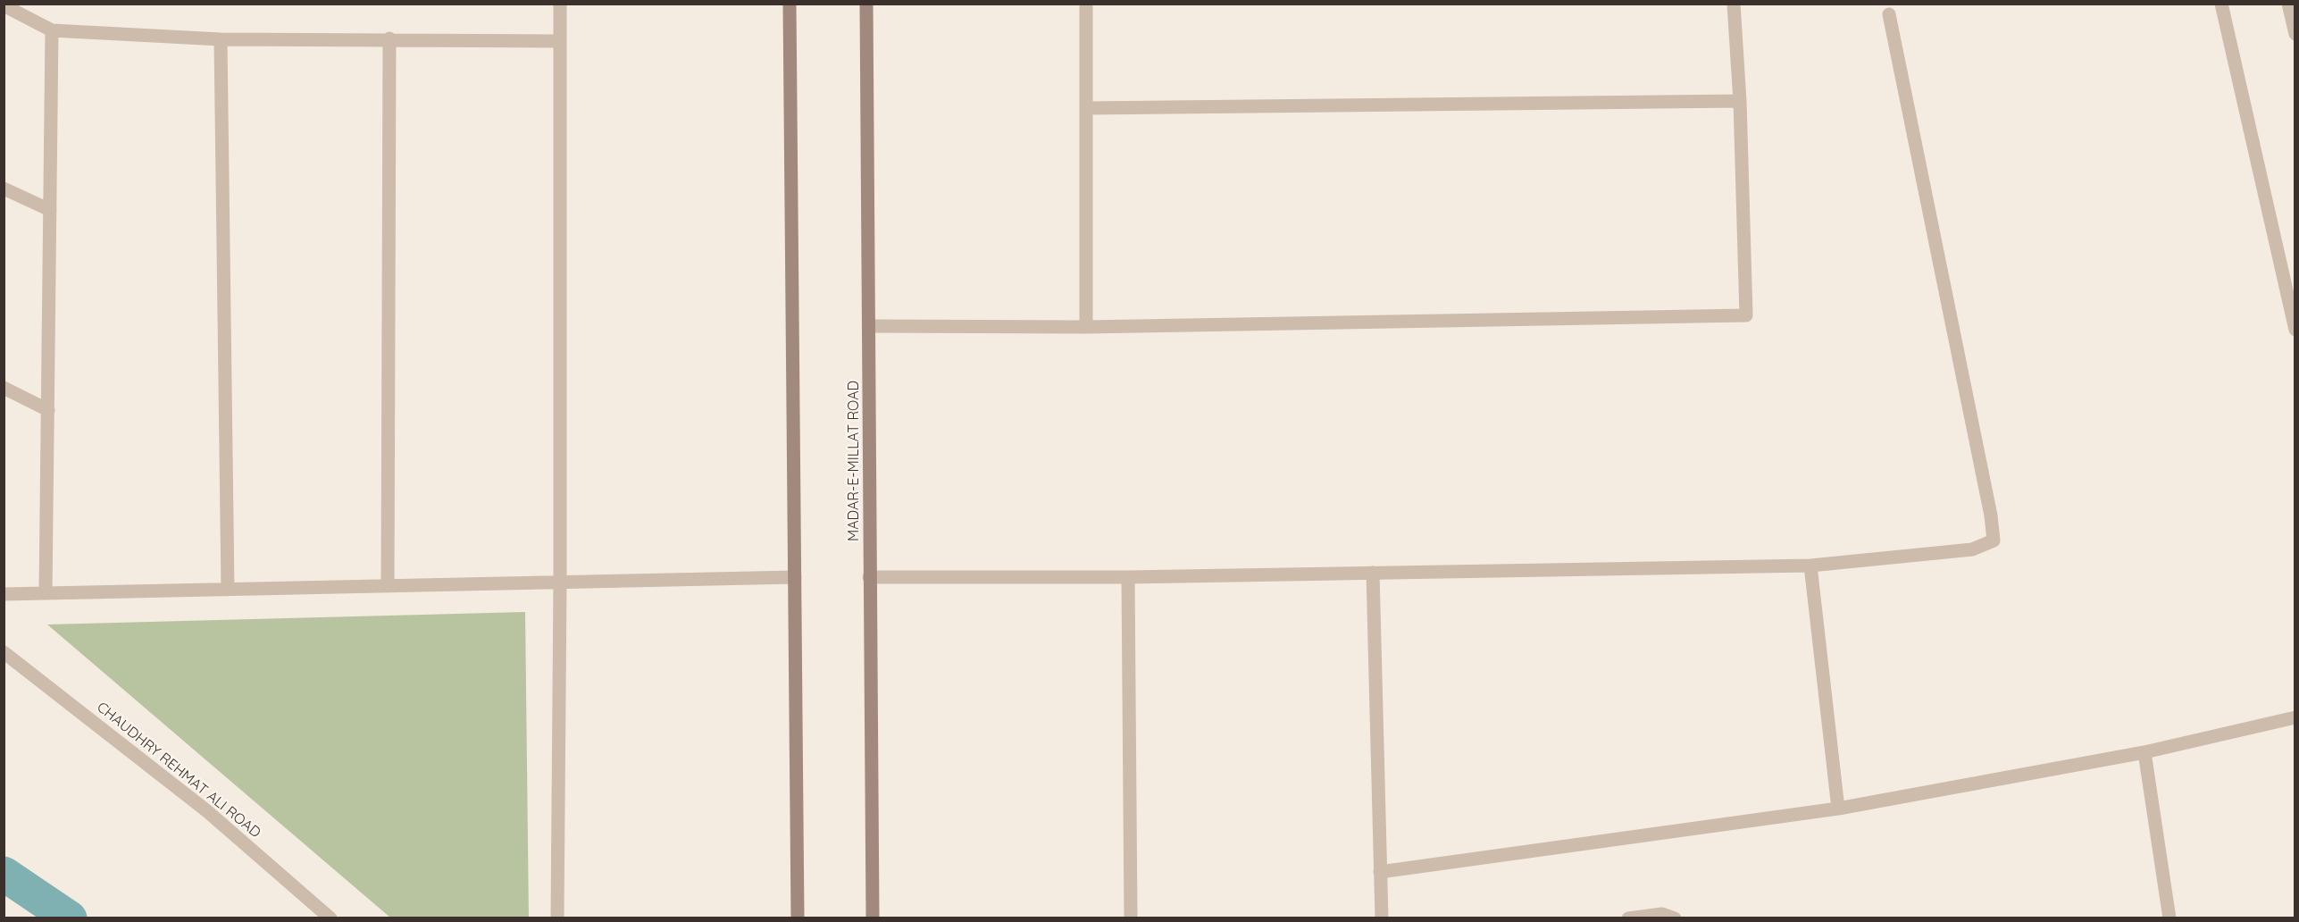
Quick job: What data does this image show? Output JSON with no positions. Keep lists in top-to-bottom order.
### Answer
{
  "streets": {
    "main road": ["MADAR-E-MILLAT ROAD"],
    "street": ["CHAUDHRY REHMAT ALI ROAD"]
  }
}
